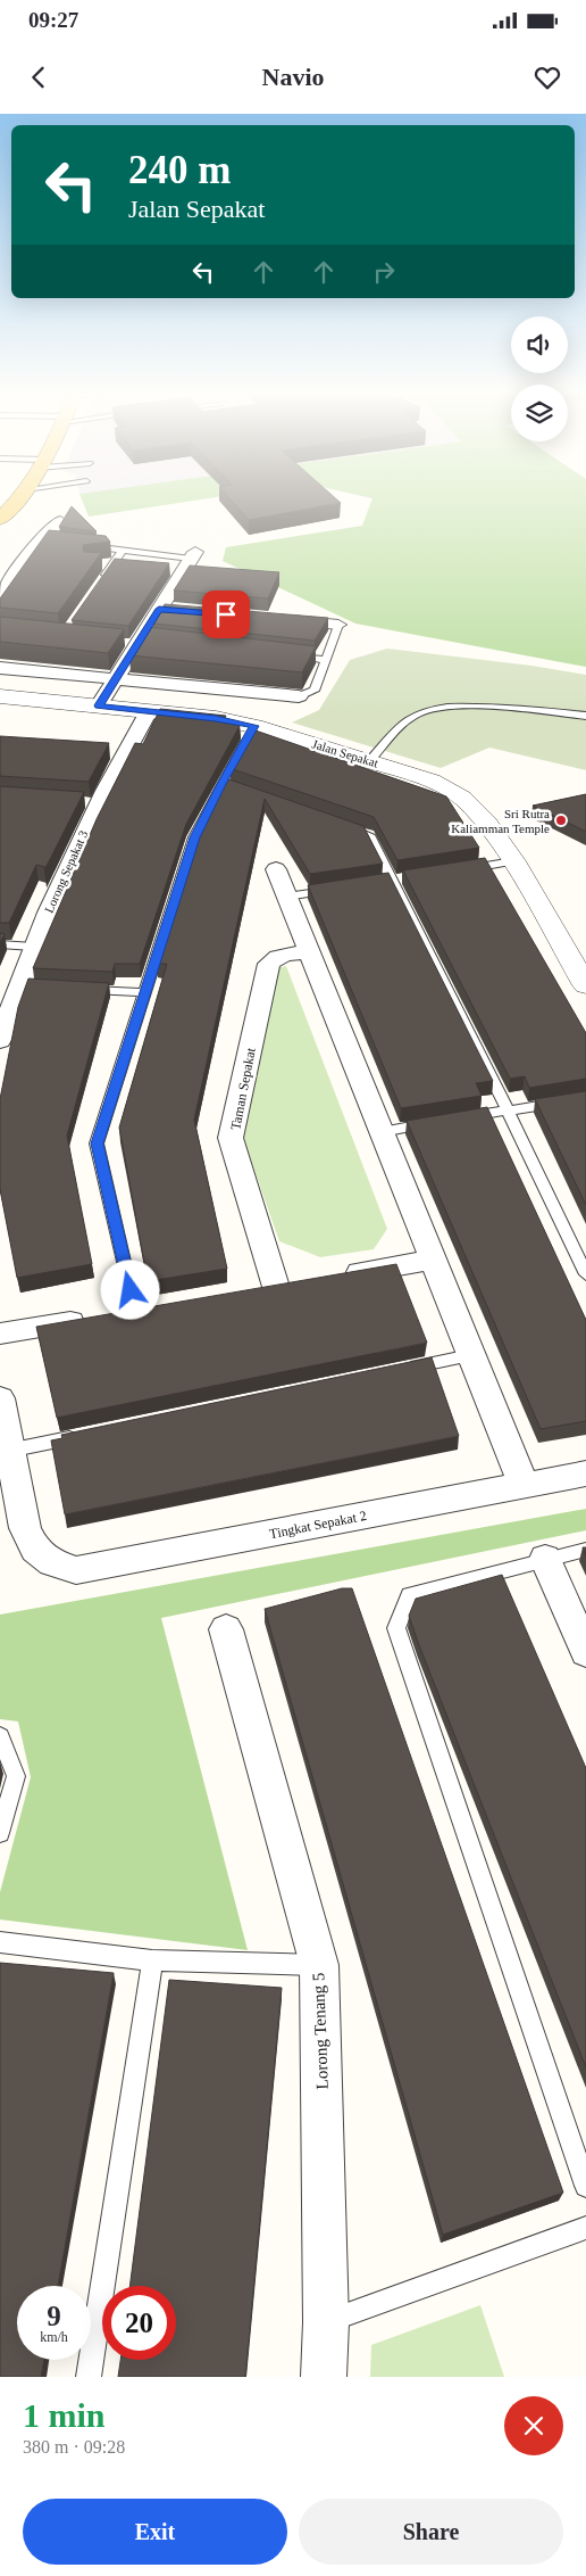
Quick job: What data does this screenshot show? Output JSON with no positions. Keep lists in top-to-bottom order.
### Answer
{
  "streets": {
    "street": [
      "Jalan Sepakat",
      "Lorong Sepakat 3",
      "Taman Sepakat",
      "Tingkat Sepakat 2",
      "Lorong Tenang 5"
    ]
  },
  "crossings": [
    ["Jalan Sepakat", "Lorong Sepakat 3"]
  ],
  "places": ["Sri Rutra Kaliamman Temple"],
  "page": {
    "status": "09:27",
    "header": "Navio",
    "turn": ["240 m", "Jalan Sepakat"],
    "speed": "9 km/h",
    "limit": "20",
    "heading": ["1 min", "380 m · 09:28"],
    "buttons": ["Exit", "Share"]
  }
}
